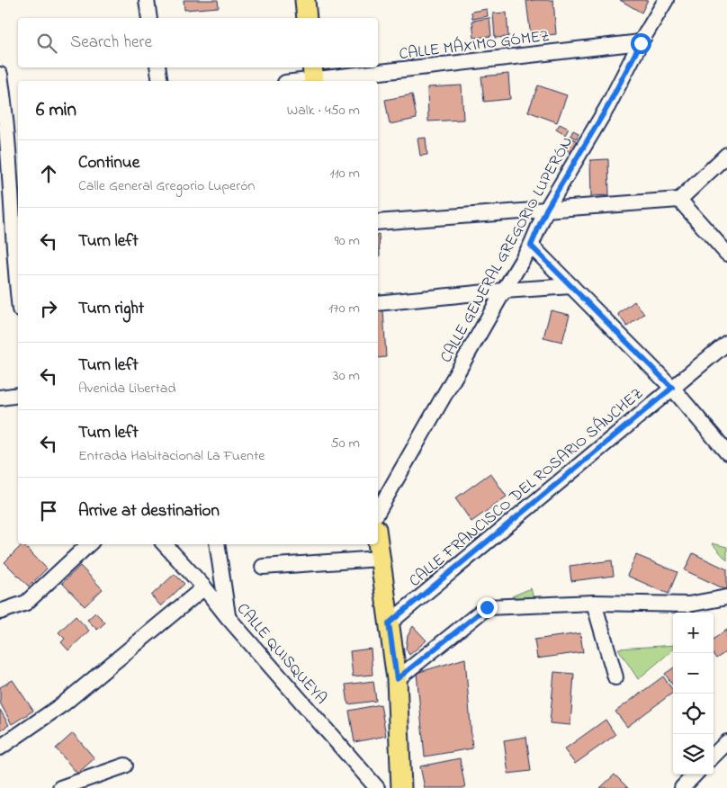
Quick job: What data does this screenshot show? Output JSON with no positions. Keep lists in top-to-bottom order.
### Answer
{
  "streets": {
    "street": [
      "CALLE MÁXIMO GÓMEZ",
      "CALLE GENERAL GREGORIO LUPERÓN",
      "CALLE FRANCISCO DEL ROSARIO SÁNCHEZ",
      "CALLE QUISQUEYA"
    ]
  },
  "crossings": [
    ["CALLE MÁXIMO GÓMEZ", "CALLE GENERAL GREGORIO LUPERÓN"]
  ],
  "page": {
    "search": "Search here",
    "heading": ["6 min", "Walk · 450 m"],
    "list": [
      ["Continue", "Calle General Gregorio Luperón", "110 m"],
      ["Turn left", "90 m"],
      ["Turn right", "170 m"],
      ["Turn left", "Avenida Libertad", "30 m"],
      ["Turn left", "Entrada Habitacional La Fuente", "50 m"],
      "Arrive at destination"
    ],
    "map_buttons": ["+", "−"]
  }
}
